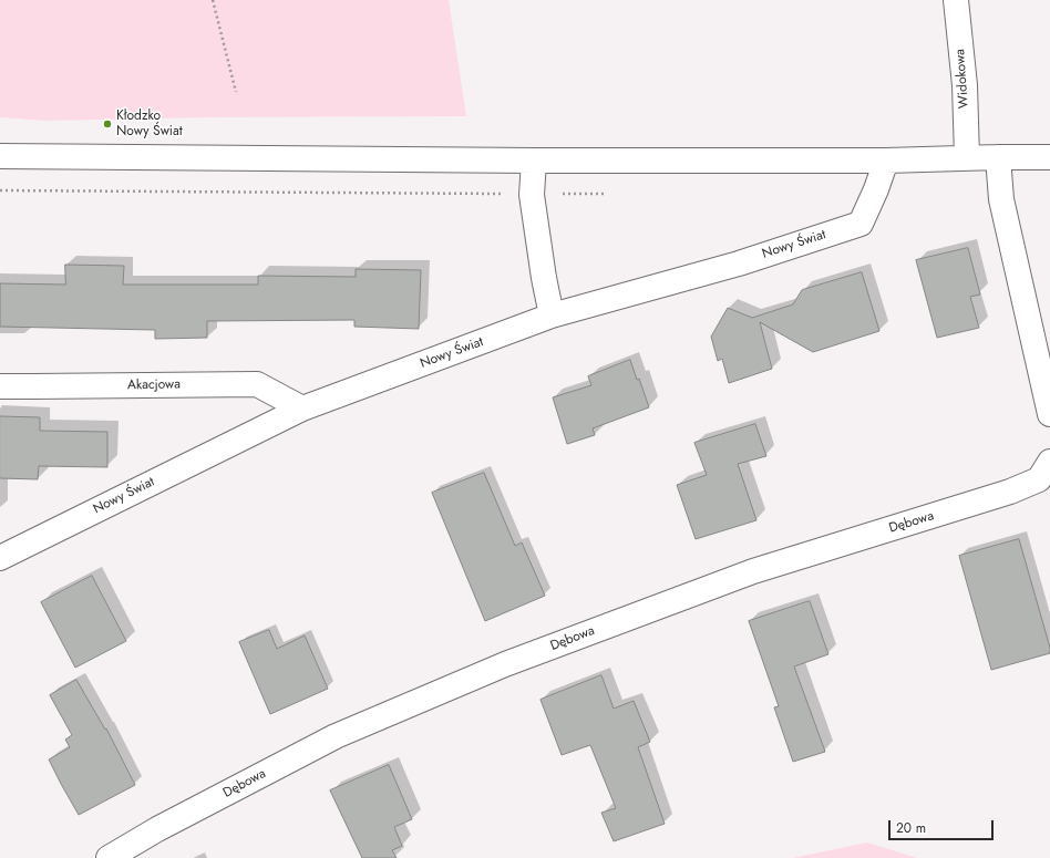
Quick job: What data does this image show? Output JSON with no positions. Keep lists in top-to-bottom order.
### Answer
{
  "streets": {
    "street": [
      "Widokowa",
      "Nowy Świat",
      "Akacjowa",
      "Dębowa"
    ]
  },
  "crossings": [
    ["Nowy Świat", "Akacjowa"]
  ],
  "places": ["Kłodzko Nowy Świat"],
  "scale_bar": "20 m"
}
